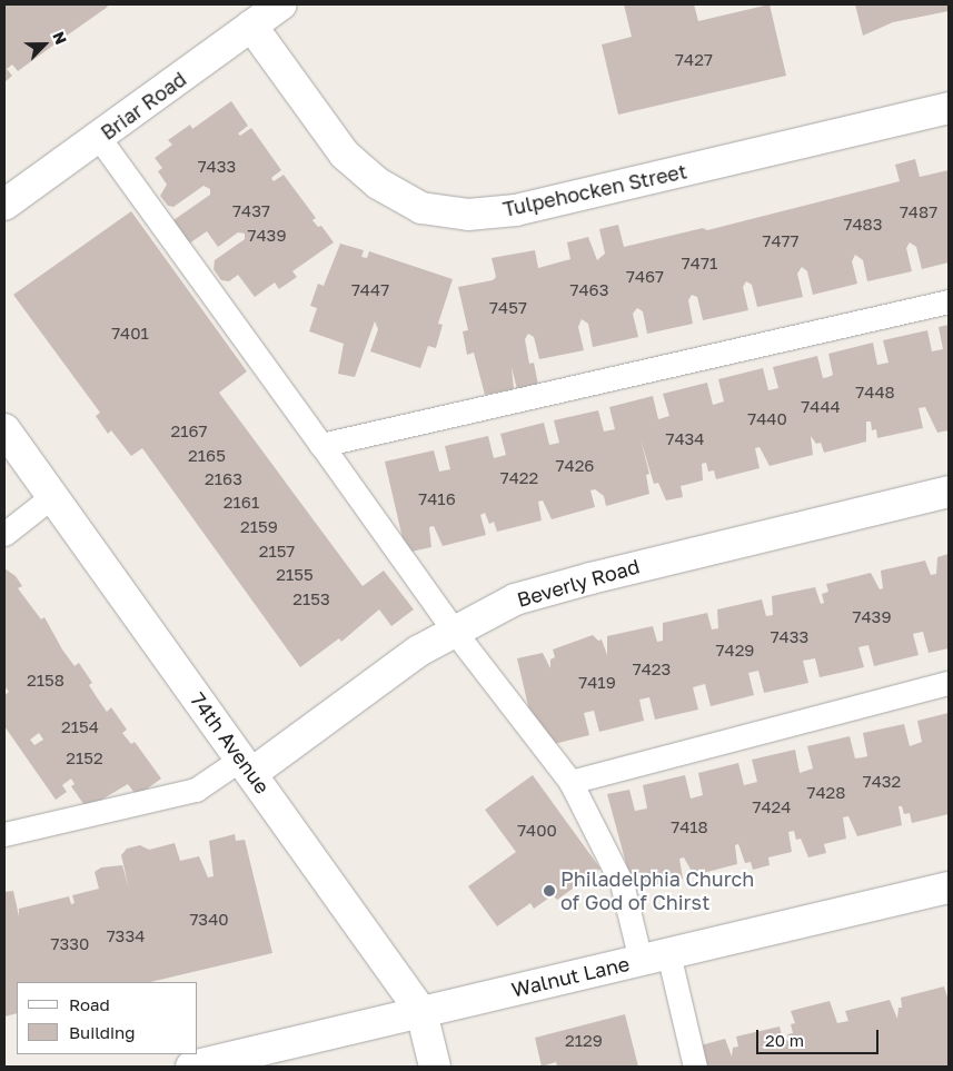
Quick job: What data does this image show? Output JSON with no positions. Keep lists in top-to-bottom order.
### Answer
{
  "streets": {
    "street": [
      "Briar Road",
      "Tulpehocken Street",
      "Beverly Road",
      "74th Avenue",
      "Walnut Lane"
    ]
  },
  "crossings": [
    ["Briar Road", "Tulpehocken Street"],
    ["Beverly Road", "74th Avenue"],
    ["74th Avenue", "Walnut Lane"]
  ],
  "places": ["Philadelphia Church of God of Chirst"],
  "house_numbers": [
    "7427",
    "7433",
    "7437",
    "7487",
    "7483",
    "7439",
    "7477",
    "7471",
    "7467",
    "7447",
    "7463",
    "7457",
    "7401",
    "7448",
    "7444",
    "7440",
    "2167",
    "7434",
    "2165",
    "7426",
    "7422",
    "2163",
    "7416",
    "2161",
    "2159",
    "2157",
    "2155",
    "2153",
    "7439",
    "7433",
    "7429",
    "7423",
    "2158",
    "7419",
    "2154",
    "2152",
    "7432",
    "7428",
    "7424",
    "7418",
    "7400",
    "7340",
    "7334",
    "7330",
    "2129"
  ],
  "legend": ["Road", "Building"],
  "scale_bar": "20 m",
  "north": "top right"
}
